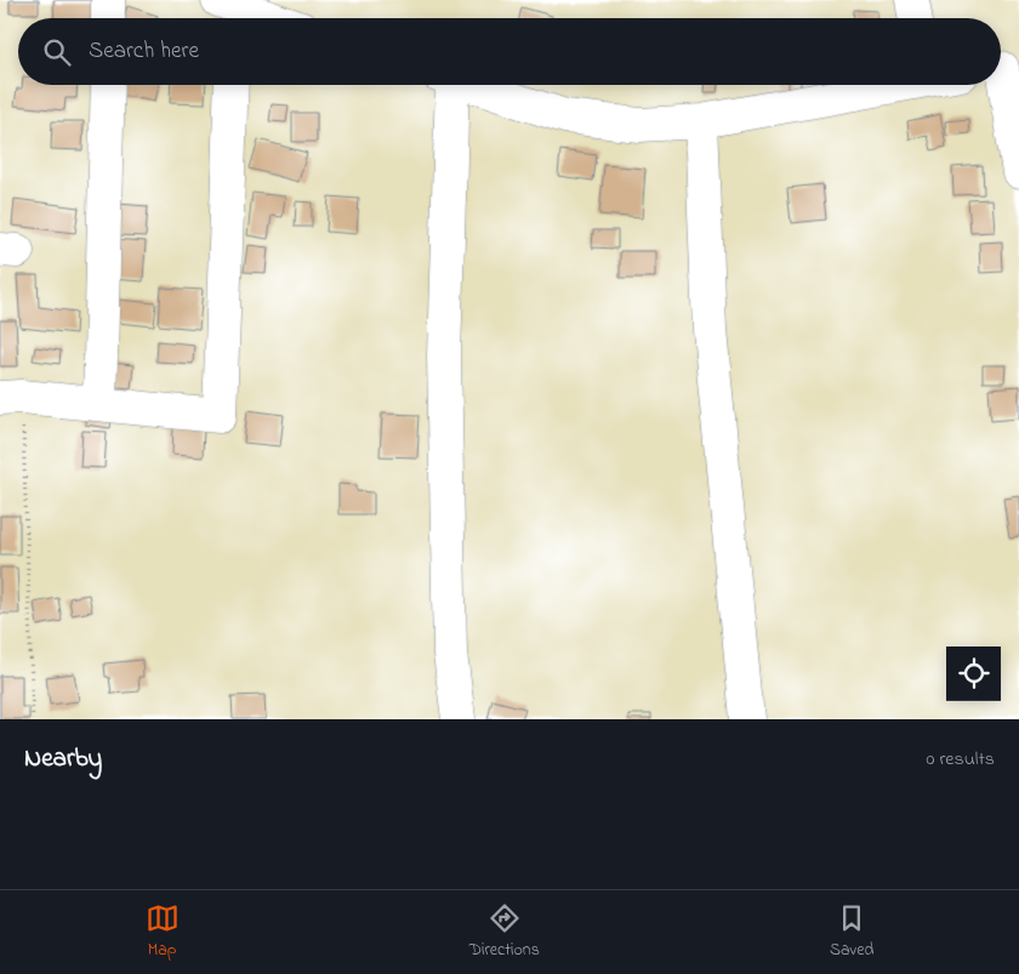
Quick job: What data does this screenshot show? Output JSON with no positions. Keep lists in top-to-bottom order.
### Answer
{
  "page": {
    "search": "Search here",
    "heading": ["Nearby", "0 results"],
    "nav": ["Map", "Directions", "Saved"]
  }
}
